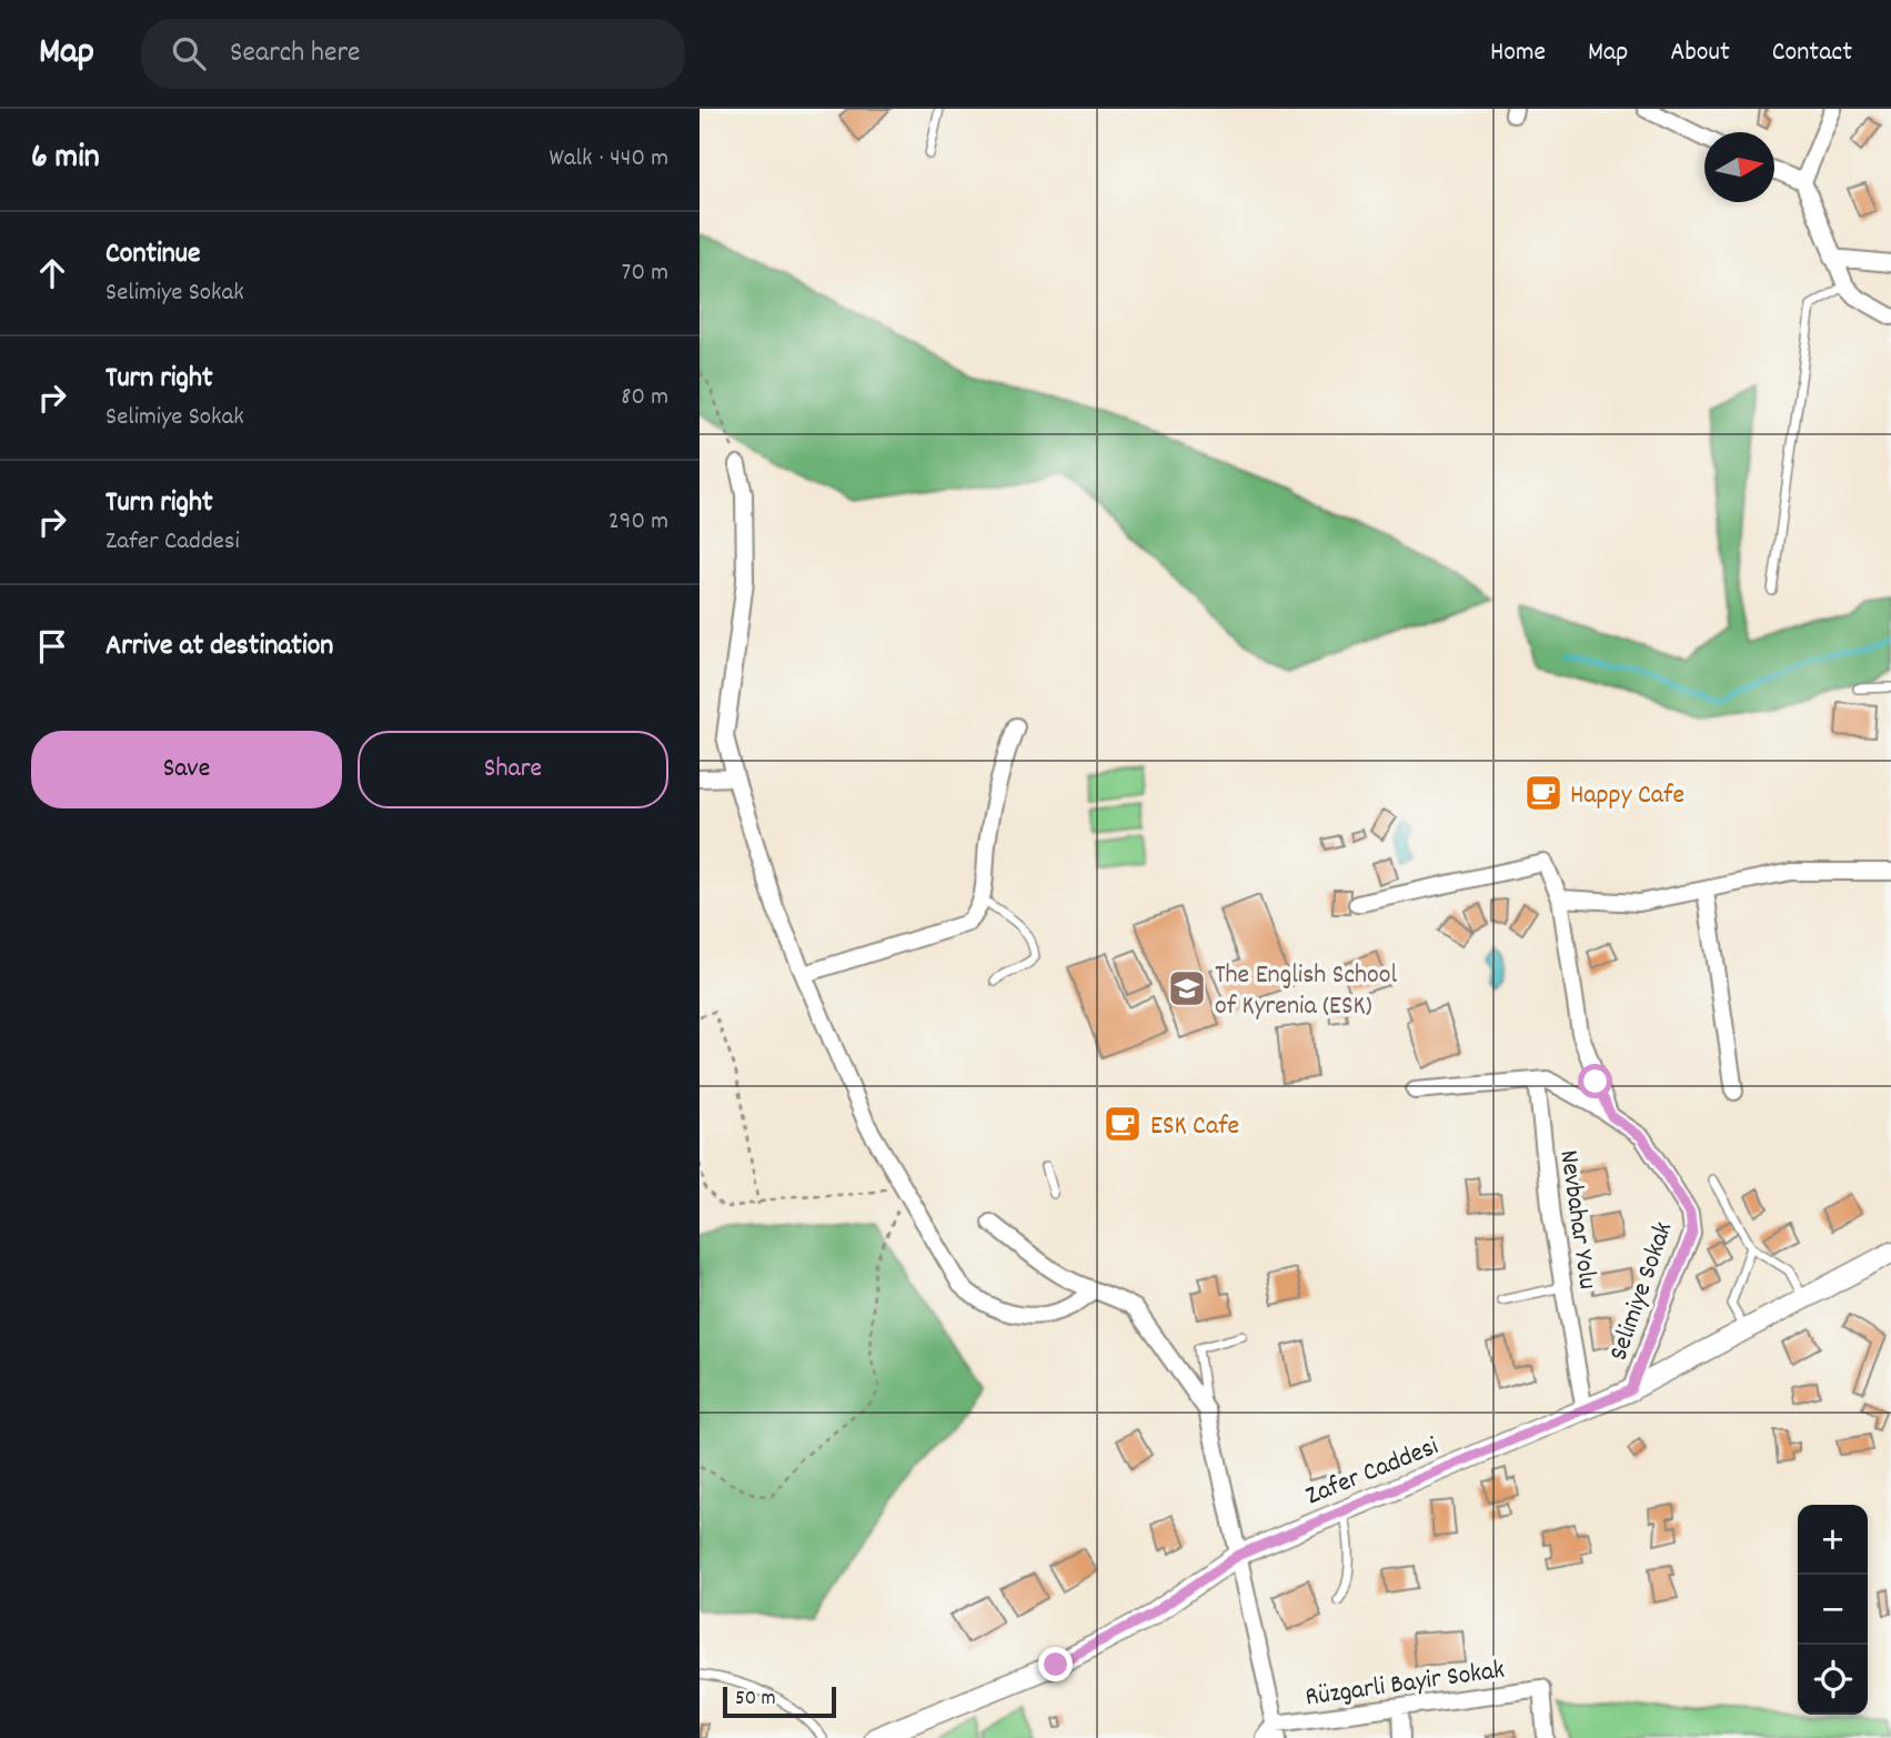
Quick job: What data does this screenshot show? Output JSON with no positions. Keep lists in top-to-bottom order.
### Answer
{
  "streets": {
    "street": [
      "Nevbahar Yolu",
      "Selimiye Sokak",
      "Zafer Caddesi",
      "Rüzgarli Bayir Sokak"
    ]
  },
  "crossings": [
    ["Nevbahar Yolu", "Selimiye Sokak"],
    ["Nevbahar Yolu", "Zafer Caddesi"],
    ["Selimiye Sokak", "Zafer Caddesi"]
  ],
  "places": {
    "cafe": ["Happy Cafe", "ESK Cafe"],
    "school or university": ["The English School of Kyrenia (ESK)"]
  },
  "scale_bar": "50 m",
  "north": "right",
  "page": {
    "header": "Map",
    "search": "Search here",
    "nav": [
      "Home",
      "Map",
      "About",
      "Contact"
    ],
    "heading": ["6 min", "Walk · 440 m"],
    "list": [
      ["Continue", "Selimiye Sokak", "70 m"],
      ["Turn right", "Selimiye Sokak", "80 m"],
      ["Turn right", "Zafer Caddesi", "290 m"],
      "Arrive at destination"
    ],
    "buttons": ["Save", "Share"],
    "map_buttons": ["+", "−"],
    "scale": "50 m"
  }
}
